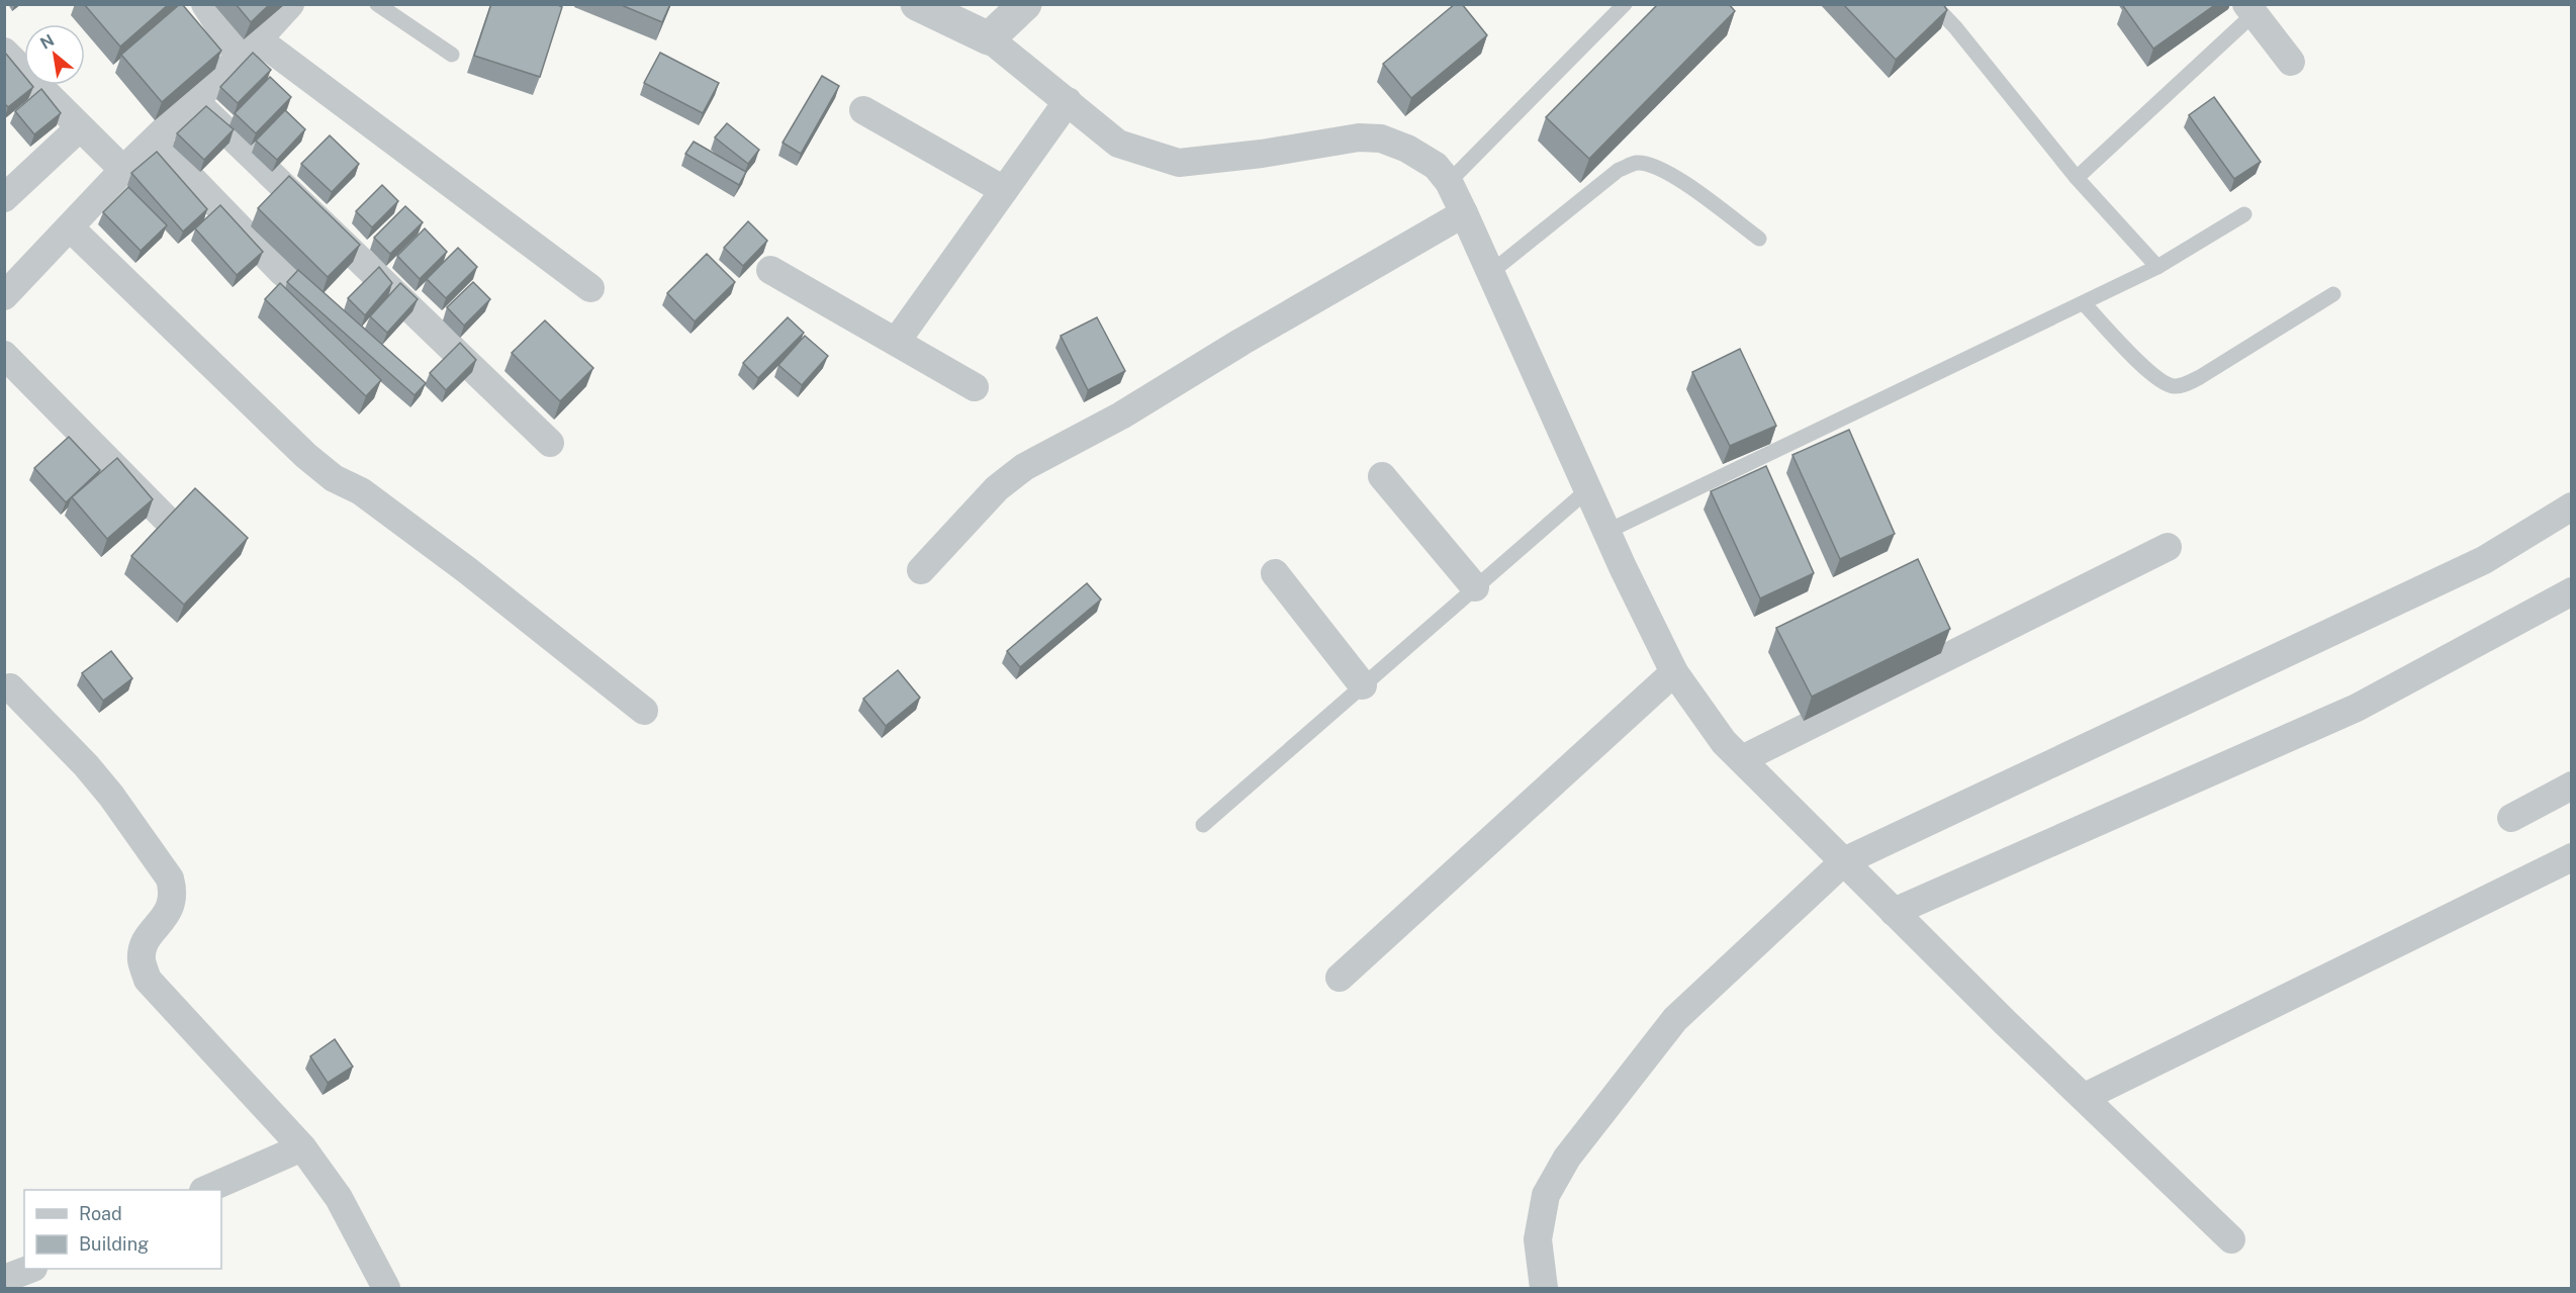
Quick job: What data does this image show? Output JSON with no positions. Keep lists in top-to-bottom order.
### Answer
{
  "legend": ["Road", "Building"],
  "north": "top left"
}
